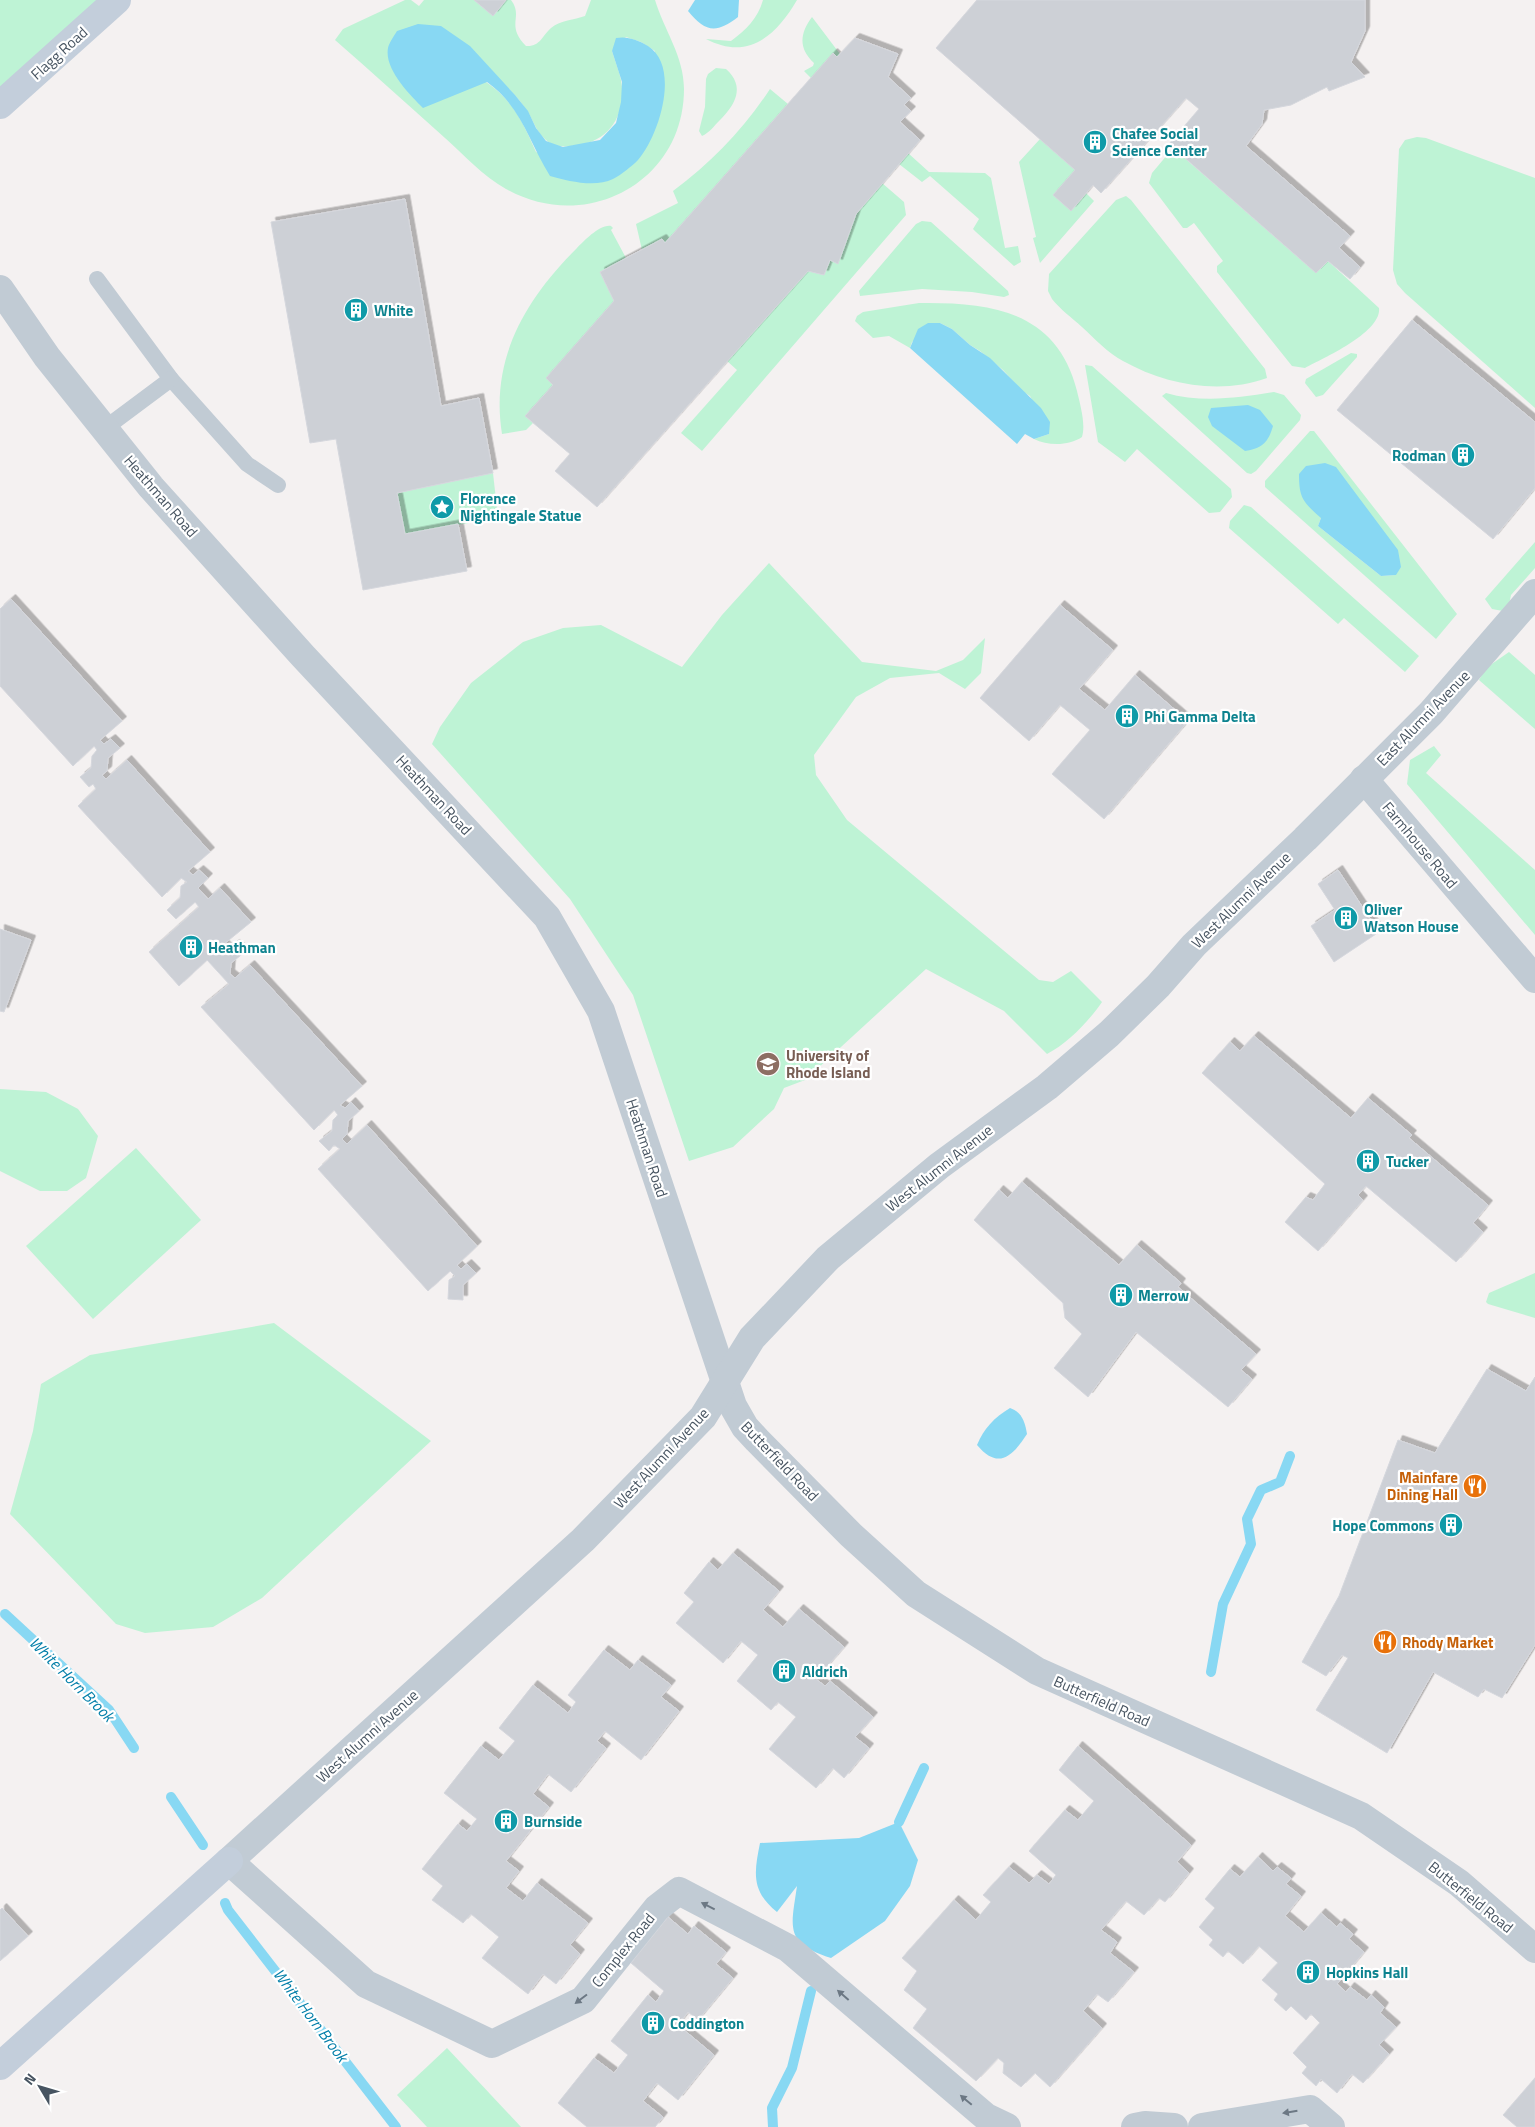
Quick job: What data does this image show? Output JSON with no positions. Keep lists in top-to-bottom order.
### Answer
{
  "streets": {
    "street": [
      "Flagg Road",
      "Heathman Road",
      "East Alumni Avenue",
      "Farmhouse Road",
      "West Alumni Avenue",
      "Butterfield Road",
      "Complex Road"
    ]
  },
  "crossings": [
    ["Heathman Road", "West Alumni Avenue"],
    ["Heathman Road", "Butterfield Road"],
    ["East Alumni Avenue", "Farmhouse Road"],
    ["East Alumni Avenue", "West Alumni Avenue"],
    ["West Alumni Avenue", "Butterfield Road"],
    ["West Alumni Avenue", "Complex Road"]
  ],
  "one_way": ["Complex Road"],
  "water": ["White Horn Brook"],
  "places": {
    "building": [
      "Chafee Social Science Center",
      "White",
      "Rodman",
      "Phi Gamma Delta",
      "Oliver Watson House",
      "Heathman",
      "Tucker",
      "Merrow",
      "Hope Commons",
      "Aldrich",
      "Burnside",
      "Hopkins Hall",
      "Coddington"
    ],
    "place": ["Florence Nightingale Statue"],
    "school or university": ["University of Rhode Island"],
    "restaurant": ["Mainfare Dining Hall", "Rhody Market"]
  },
  "north": "top left"
}
